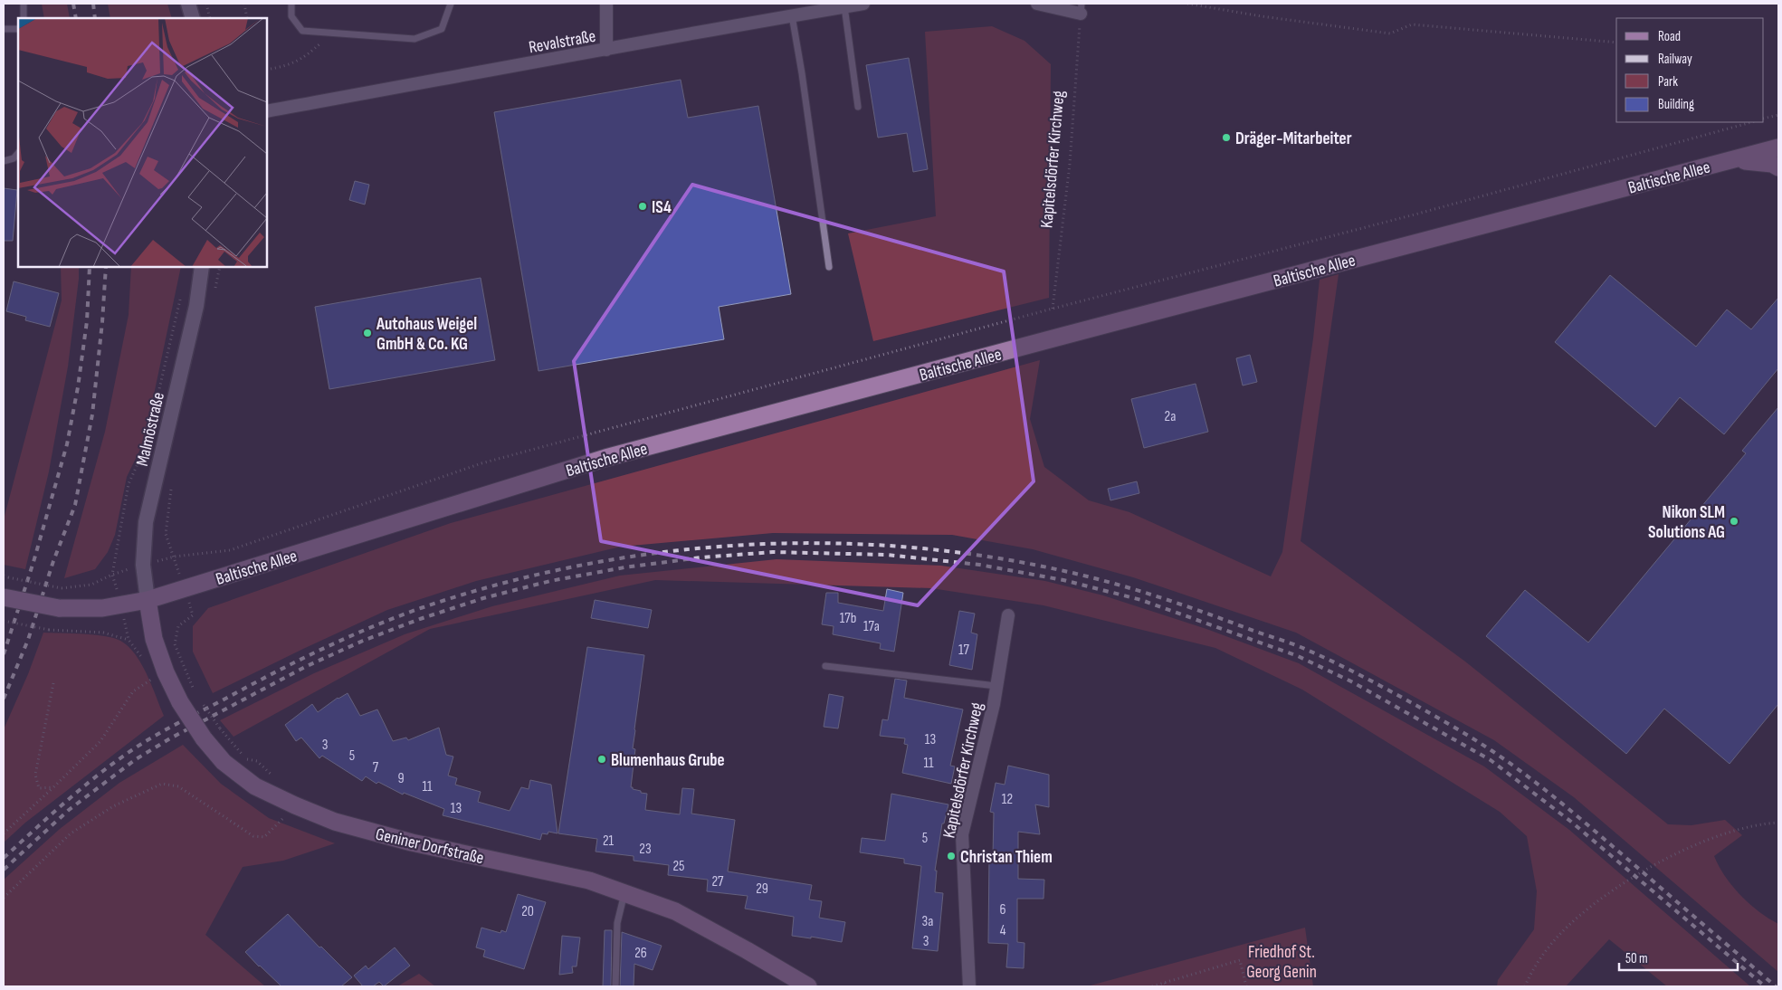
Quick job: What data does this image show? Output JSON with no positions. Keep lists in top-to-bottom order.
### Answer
{
  "streets": {
    "main road": ["Baltische Allee", "Geniner Dorfstraße"],
    "street": ["Revalstraße", "Kapitelsdörfer Kirchweg", "Malmöstraße"]
  },
  "crossings": [
    ["Baltische Allee", "Malmöstraße"],
    ["Baltische Allee", "Geniner Dorfstraße"],
    ["Malmöstraße", "Geniner Dorfstraße"]
  ],
  "parks": ["Friedhof St. Georg Genin"],
  "places": [
    "Dräger-Mitarbeiter",
    "IS4",
    "Autohaus Weigel GmbH & Co. KG",
    "Nikon SLM Solutions AG",
    "Blumenhaus Grube",
    "Christan Thiem"
  ],
  "house_numbers": [
    "2a",
    "17b",
    "17a",
    "17",
    "13",
    "3",
    "5",
    "11",
    "7",
    "9",
    "11",
    "12",
    "13",
    "5",
    "21",
    "23",
    "25",
    "27",
    "29",
    "6",
    "20",
    "3a",
    "4",
    "3",
    "26"
  ],
  "legend": [
    "Road",
    "Railway",
    "Park",
    "Building"
  ],
  "scale_bar": "50 m"
}
